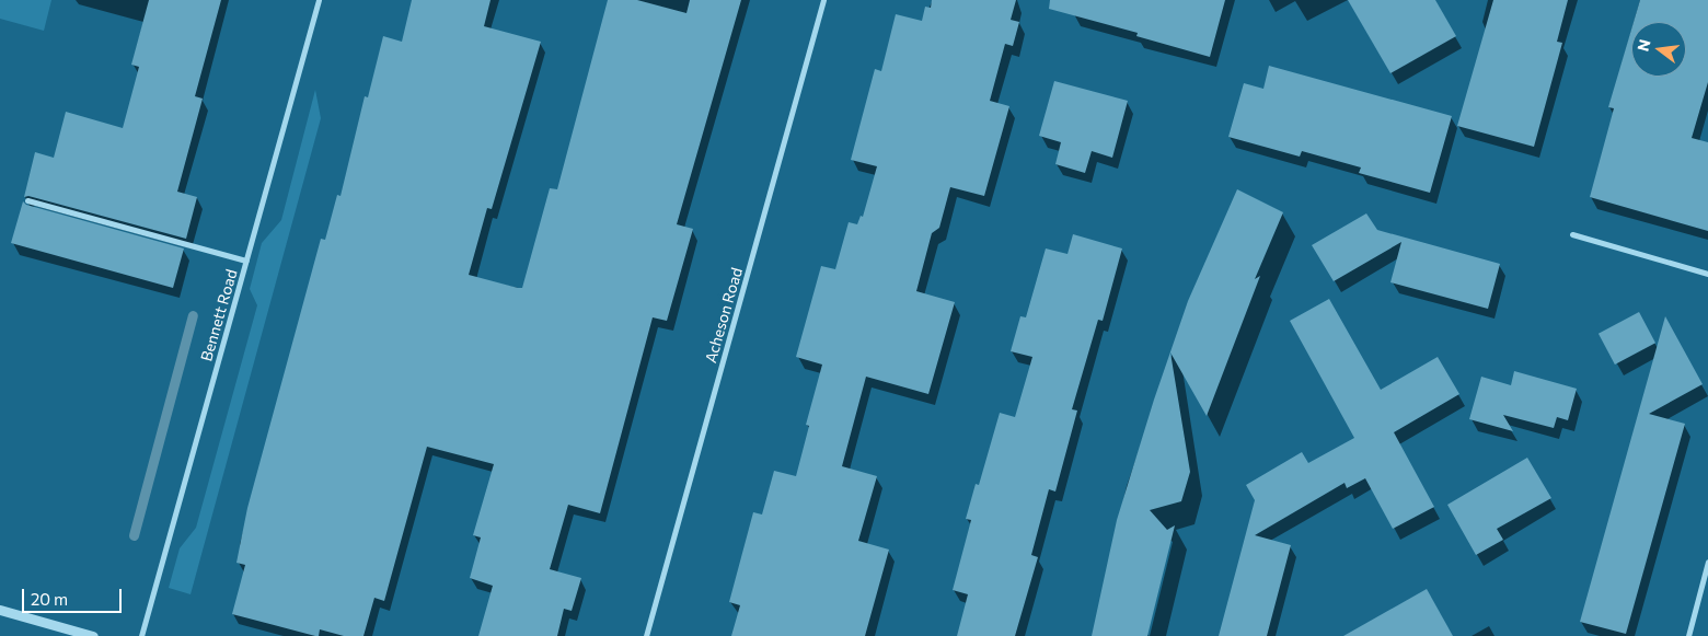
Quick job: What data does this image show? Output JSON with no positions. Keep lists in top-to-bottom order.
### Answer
{
  "streets": {
    "street": ["Bennett Road", "Acheson Road"]
  },
  "scale_bar": "20 m",
  "north": "left"
}
